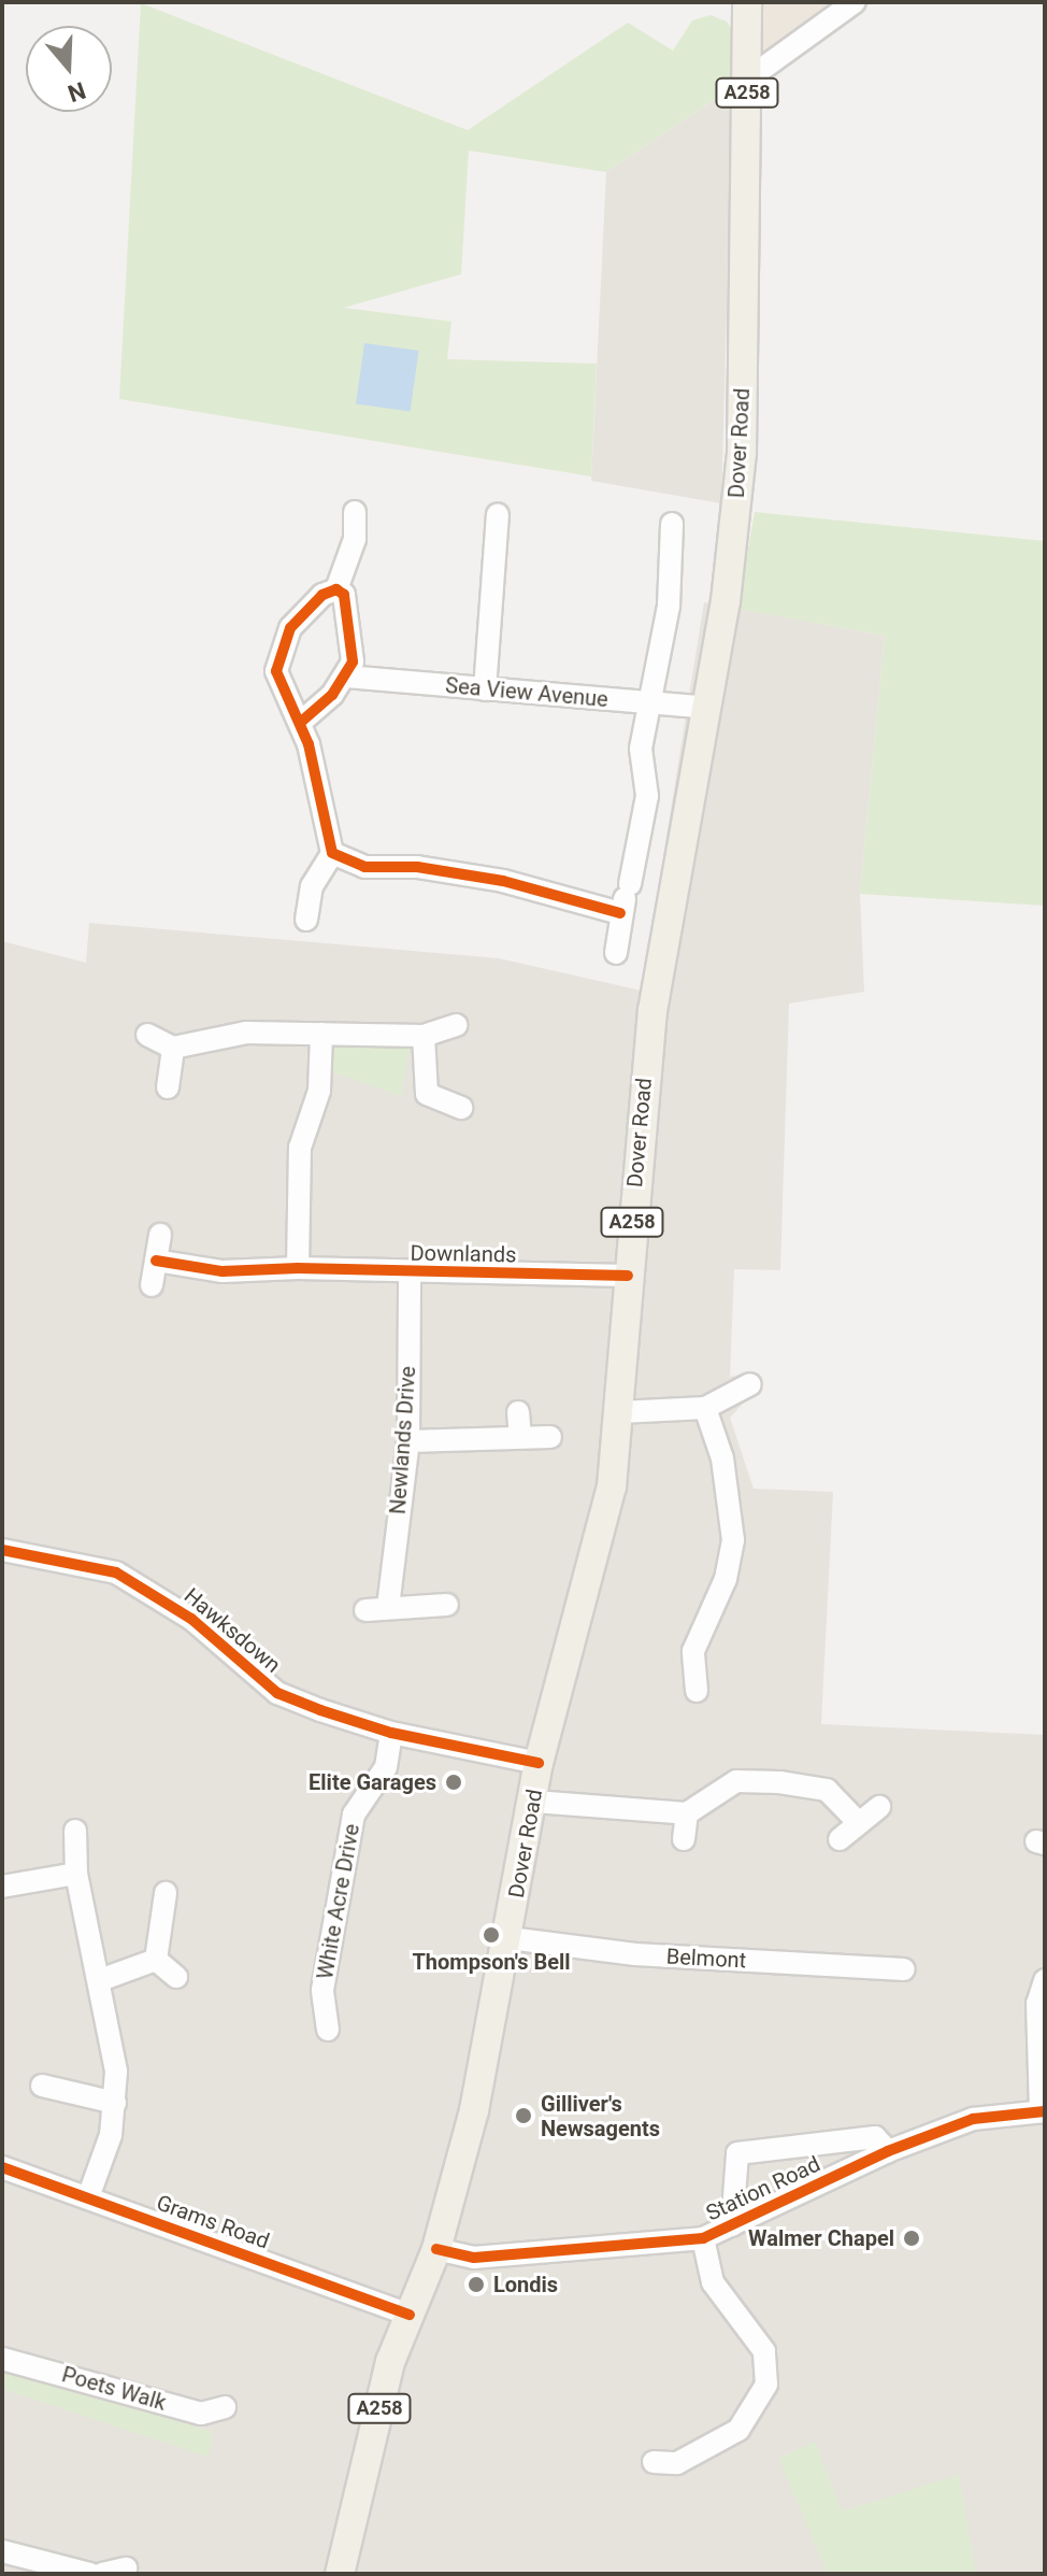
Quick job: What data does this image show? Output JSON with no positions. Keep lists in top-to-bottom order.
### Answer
{
  "streets": {
    "main road": ["A258", "Dover Road"],
    "street": [
      "Sea View Avenue",
      "Downlands",
      "Newlands Drive",
      "Hawksdown",
      "White Acre Drive",
      "Belmont",
      "Station Road",
      "Grams Road",
      "Poets Walk"
    ]
  },
  "crossings": [
    ["A258", "Dover Road"],
    ["A258", "Station Road"],
    ["A258", "Grams Road"],
    ["Dover Road", "Sea View Avenue"],
    ["Dover Road", "Downlands"],
    ["Dover Road", "Hawksdown"],
    ["Dover Road", "Belmont"],
    ["Dover Road", "Station Road"],
    ["Downlands", "Newlands Drive"],
    ["Hawksdown", "White Acre Drive"]
  ],
  "places": [
    "Elite Garages",
    "Thompson's Bell",
    "Gilliver's Newsagents",
    "Walmer Chapel",
    "Londis"
  ],
  "north": "bottom"
}
